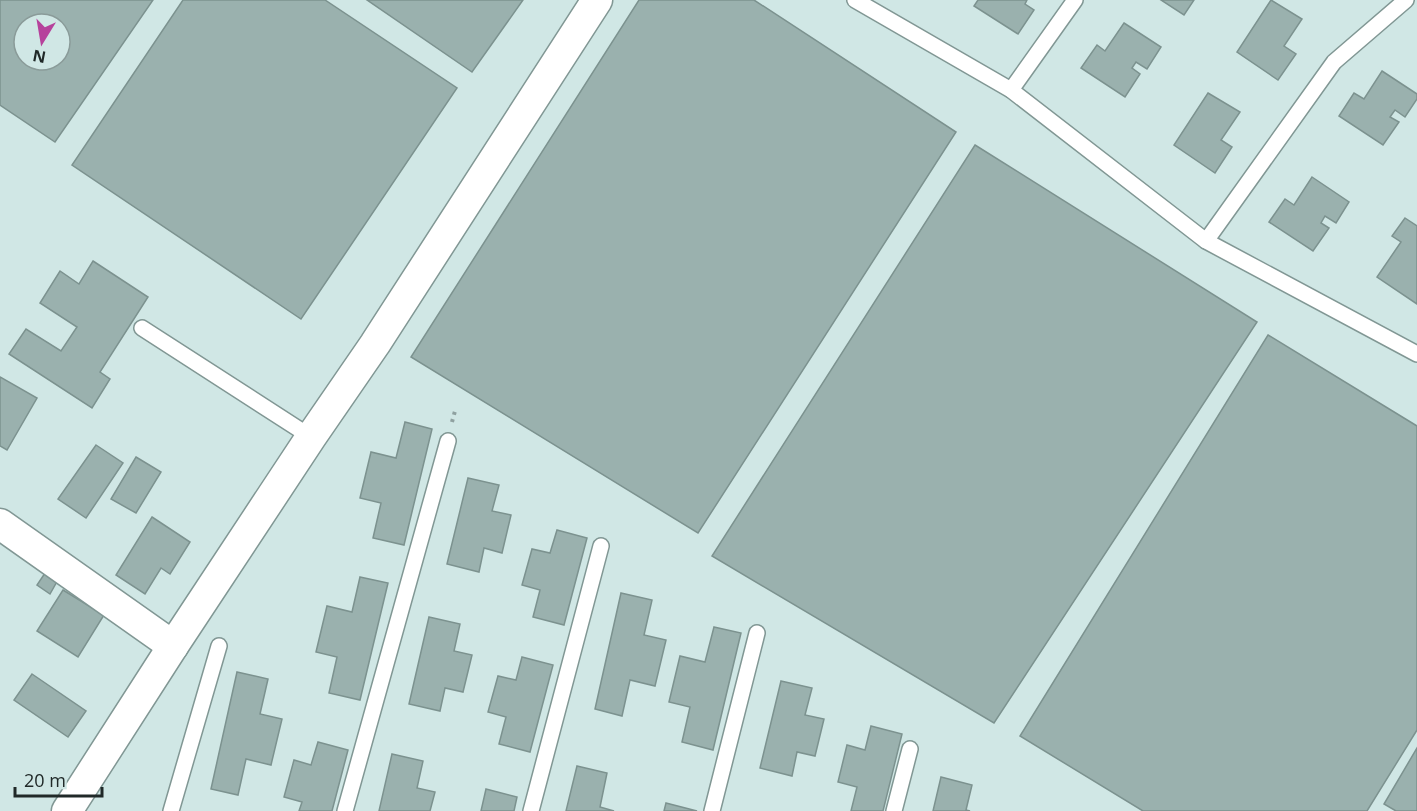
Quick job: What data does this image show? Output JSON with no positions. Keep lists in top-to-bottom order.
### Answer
{
  "scale_bar": "20 m",
  "north": "bottom"
}
